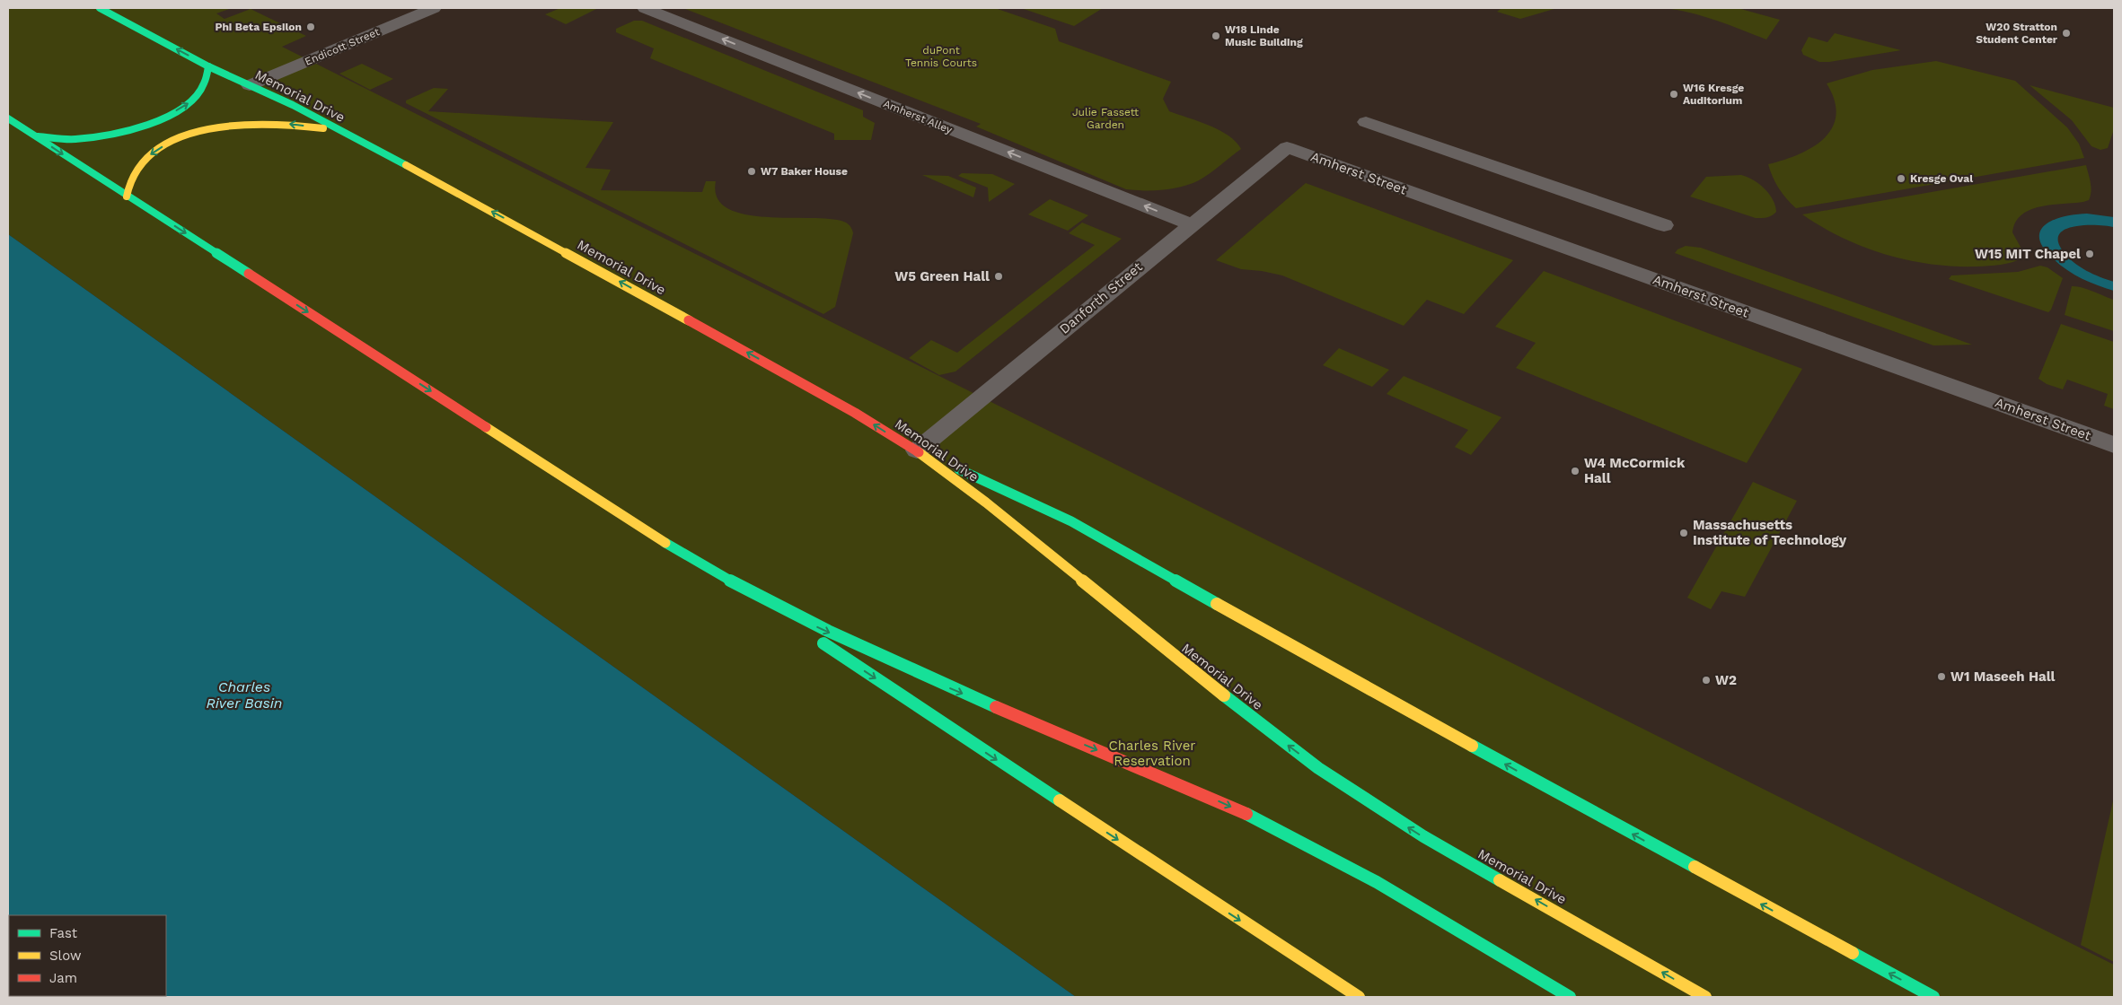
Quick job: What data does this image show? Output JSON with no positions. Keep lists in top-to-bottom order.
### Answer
{
  "streets": {
    "highway": ["Memorial Drive"],
    "street": [
      "Endicott Street",
      "Amherst Alley",
      "Amherst Street",
      "Danforth Street"
    ]
  },
  "crossings": [
    ["Endicott Street", "Memorial Drive"],
    ["Memorial Drive", "Danforth Street"],
    ["Amherst Alley", "Danforth Street"],
    ["Amherst Street", "Danforth Street"]
  ],
  "one_way": ["Amherst Alley"],
  "water": ["Charles River Basin"],
  "parks": ["duPont Tennis Courts", "Julie Fassett Garden", "Charles River Reservation"],
  "places": [
    "Phi Beta Epsilon",
    "W20 Stratton Student Center",
    "W18 Linde Music Building",
    "W16 Kresge Auditorium",
    "W7 Baker House",
    "Kresge Oval",
    "W15 MIT Chapel",
    "W5 Green Hall",
    "W4 McCormick Hall",
    "Massachusetts Institute of Technology",
    "W1 Maseeh Hall",
    "W2"
  ],
  "legend": ["Fast", "Slow", "Jam"]
}
